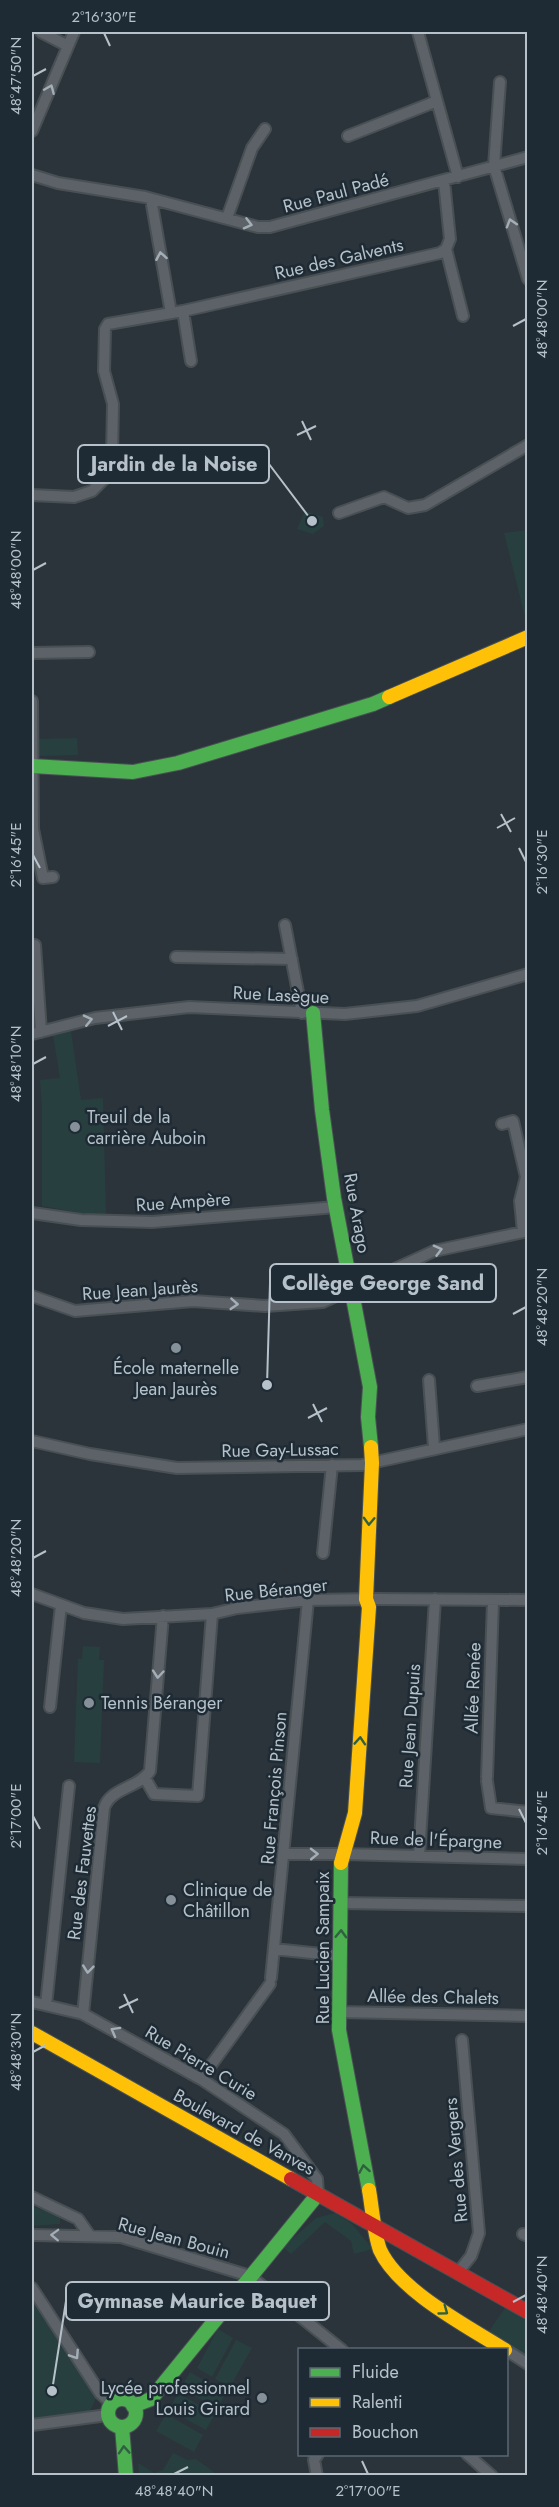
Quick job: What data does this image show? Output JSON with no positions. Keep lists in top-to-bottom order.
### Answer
{
  "streets": {
    "street": [
      "Rue Paul Padé",
      "Rue des Galvents",
      "Rue Lasègue",
      "Rue Ampère",
      "Rue Arago",
      "Rue Jean Jaurès",
      "Rue Gay-Lussac",
      "Rue Béranger",
      "Allée Renée",
      "Rue Jean Dupuis",
      "Rue François Pinson",
      "Rue de l'Épargne",
      "Rue des Fauvettes",
      "Rue Lucien Sampaix",
      "Allée des Chalets",
      "Rue Pierre Curie",
      "Boulevard de Vanves",
      "Rue des Vergers",
      "Rue Jean Bouin"
    ]
  },
  "crossings": [
    ["Rue Lasègue", "Rue Arago"],
    ["Rue Ampère", "Rue Arago"],
    ["Rue Arago", "Rue Jean Jaurès"],
    ["Rue Arago", "Rue Gay-Lussac"],
    ["Rue Arago", "Rue Béranger"],
    ["Rue Arago", "Rue Lucien Sampaix"],
    ["Rue Béranger", "Allée Renée"],
    ["Rue Béranger", "Rue Jean Dupuis"],
    ["Rue Béranger", "Rue François Pinson"],
    ["Rue Béranger", "Rue Lucien Sampaix"],
    ["Rue Jean Dupuis", "Rue de l'Épargne"],
    ["Rue François Pinson", "Rue de l'Épargne"],
    ["Rue François Pinson", "Rue Pierre Curie"],
    ["Rue de l'Épargne", "Rue Lucien Sampaix"],
    ["Rue des Fauvettes", "Rue Pierre Curie"],
    ["Rue Lucien Sampaix", "Allée des Chalets"],
    ["Rue Lucien Sampaix", "Boulevard de Vanves"],
    ["Rue Pierre Curie", "Boulevard de Vanves"],
    ["Boulevard de Vanves", "Rue des Vergers"]
  ],
  "one_way": ["Rue Jean Jaurès", "Rue Pierre Curie"],
  "places": [
    "Jardin de la Noise",
    "Treuil de la carrière Auboin",
    "École maternelle Jean Jaurès",
    "Collège George Sand",
    "Tennis Béranger",
    "Clinique de Châtillon",
    "Gymnase Maurice Baquet",
    "Lycée professionnel Louis Girard"
  ],
  "legend": ["Fluide", "Ralenti", "Bouchon"],
  "coordinates": [
    "2°16'30\"E",
    "48°47'50\"N",
    "48°48'00\"N",
    "2°16'45\"E",
    "48°48'10\"N",
    "48°48'20\"N",
    "2°17'00\"E",
    "48°48'30\"N",
    "48°48'40\"N"
  ]
}
